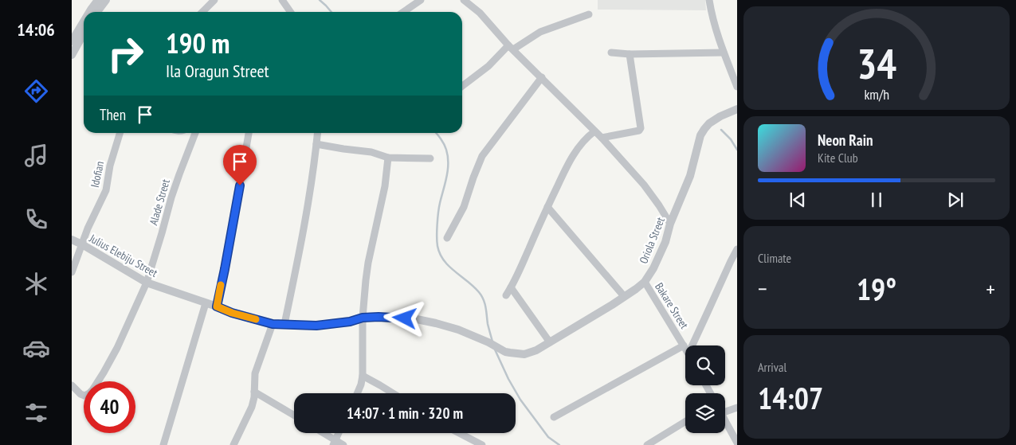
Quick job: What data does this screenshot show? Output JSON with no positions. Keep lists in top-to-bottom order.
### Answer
{
  "streets": {
    "street": [
      "Idofian",
      "Alade Street",
      "Oriola Street",
      "Julius Elebiju Street",
      "Bakare Street"
    ]
  },
  "crossings": [
    ["Idofian", "Julius Elebiju Street"],
    ["Alade Street", "Julius Elebiju Street"],
    ["Oriola Street", "Julius Elebiju Street"],
    ["Oriola Street", "Bakare Street"]
  ],
  "page": {
    "tabs": "14:06",
    "turn": ["190 m", "Ila Oragun Street"],
    "then": "Then",
    "song": ["Neon Rain", "Kite Club"],
    "tile": [
      "Climate",
      ["Arrival", "14:07"]
    ],
    "heat": ["−", "19°", "+"],
    "limit": "40",
    "trip": "14:07 · 1 min · 320 m",
    "gauge": ["34", "km/h"]
  }
}
